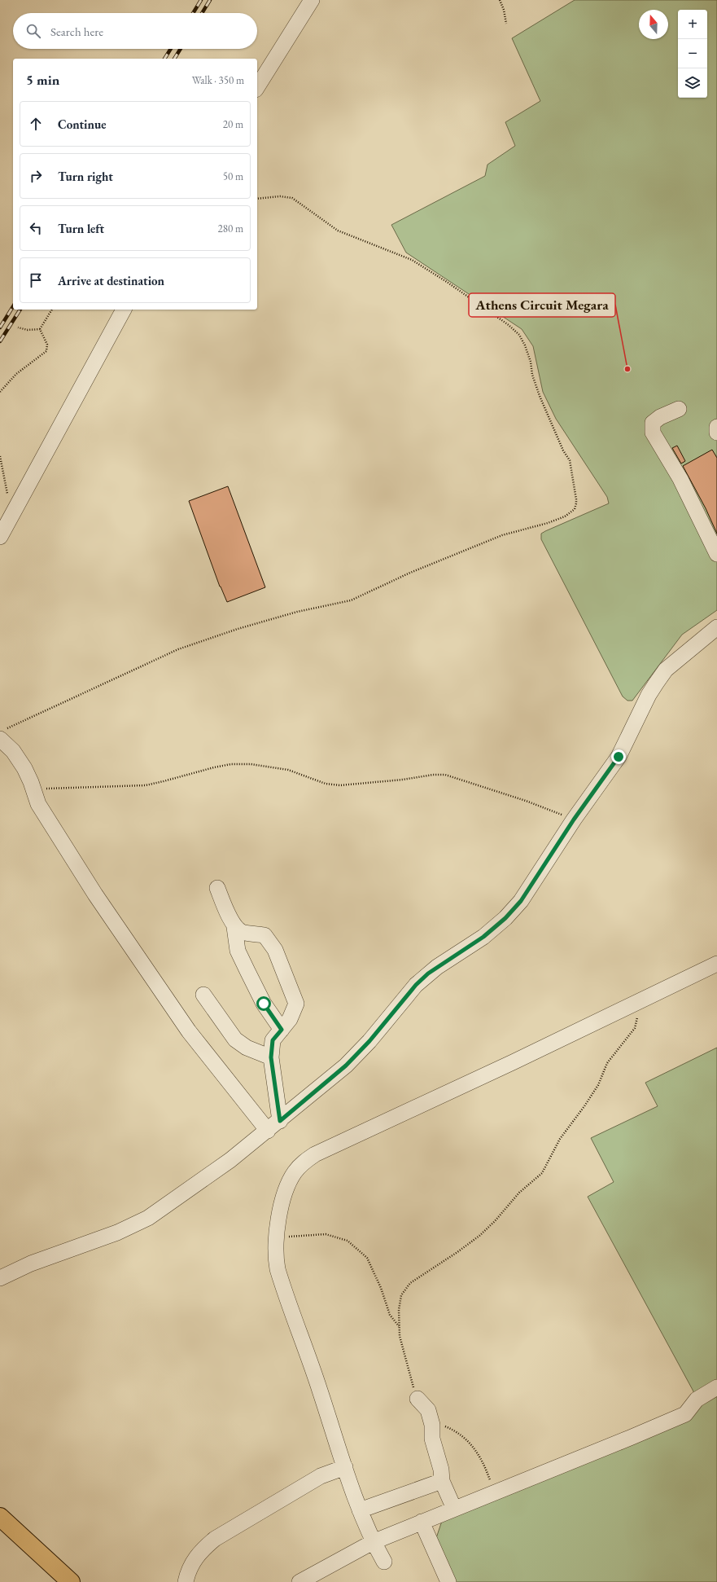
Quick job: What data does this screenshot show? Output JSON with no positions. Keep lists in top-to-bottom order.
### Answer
{
  "places": ["Athens Circuit Megara"],
  "north": "top",
  "page": {
    "map_buttons": ["+", "−"],
    "search": "Search here",
    "heading": ["5 min", "Walk · 350 m"],
    "list": [
      ["Continue", "20 m"],
      ["Turn right", "50 m"],
      ["Turn left", "280 m"],
      "Arrive at destination"
    ]
  }
}
